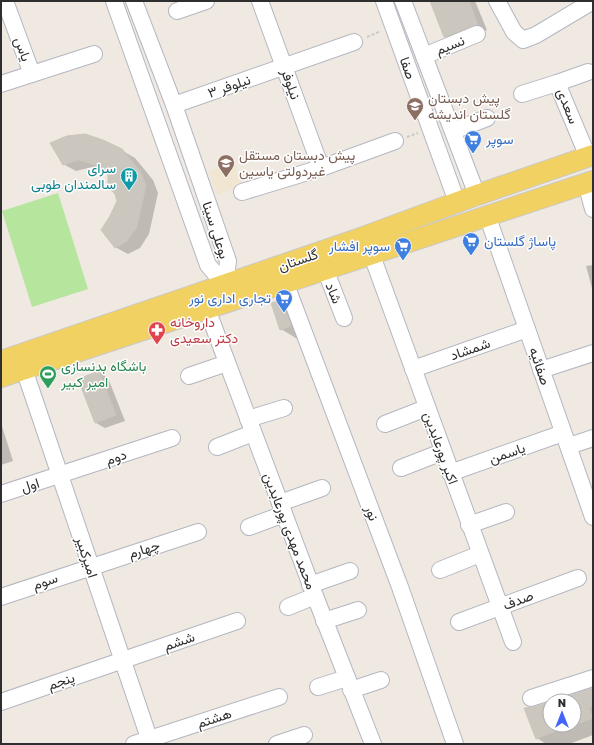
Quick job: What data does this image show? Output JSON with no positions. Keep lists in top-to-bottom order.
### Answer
{
  "streets": {
    "main road": ["گلستان"],
    "street": [
      "نسیم",
      "یاس",
      "صفا",
      "نیلوفر",
      "نیلوفر ۳",
      "سعدی",
      "بوعلی سینا",
      "شاد",
      "شمشاد",
      "صفائیه",
      "اکبر پورعابدین",
      "یاسمن",
      "دوم",
      "اول",
      "نور",
      "محمد مهدی پورعابدین",
      "چهارم",
      "امیرکبیر",
      "سوم",
      "صدف",
      "ششم",
      "پنجم",
      "هشتم"
    ]
  },
  "crossings": [
    ["نسیم", "صفا"],
    ["صفا", "گلستان"],
    ["نیلوفر", "نیلوفر ۳"],
    ["نیلوفر ۳", "بوعلی سینا"],
    ["سعدی", "گلستان"],
    ["بوعلی سینا", "گلستان"],
    ["گلستان", "شاد"],
    ["گلستان", "صفائیه"],
    ["گلستان", "اکبر پورعابدین"],
    ["گلستان", "نور"],
    ["گلستان", "امیرکبیر"],
    ["شمشاد", "صفائیه"],
    ["شمشاد", "اکبر پورعابدین"],
    ["صفائیه", "یاسمن"],
    ["اکبر پورعابدین", "یاسمن"],
    ["اکبر پورعابدین", "صدف"],
    ["دوم", "اول"],
    ["دوم", "امیرکبیر"],
    ["اول", "امیرکبیر"],
    ["چهارم", "امیرکبیر"],
    ["چهارم", "سوم"],
    ["امیرکبیر", "سوم"],
    ["امیرکبیر", "ششم"],
    ["امیرکبیر", "پنجم"],
    ["امیرکبیر", "هشتم"],
    ["ششم", "پنجم"]
  ],
  "places": {
    "school or university": ["پیش دبستان گلستان اندیشه", "پیش دبستان مستقل غیردولتی یاسین"],
    "supermarket": [
      "سوپر",
      "پاساژ گلستان",
      "سوپر افشار",
      "تجاری اداری نور"
    ],
    "building": ["سرای سالمندان طوبی"],
    "pharmacy": ["داروخانه دکتر سعیدی"],
    "sports": ["باشگاه بدنسازی امیر کبیر"]
  },
  "north": "top"
}
